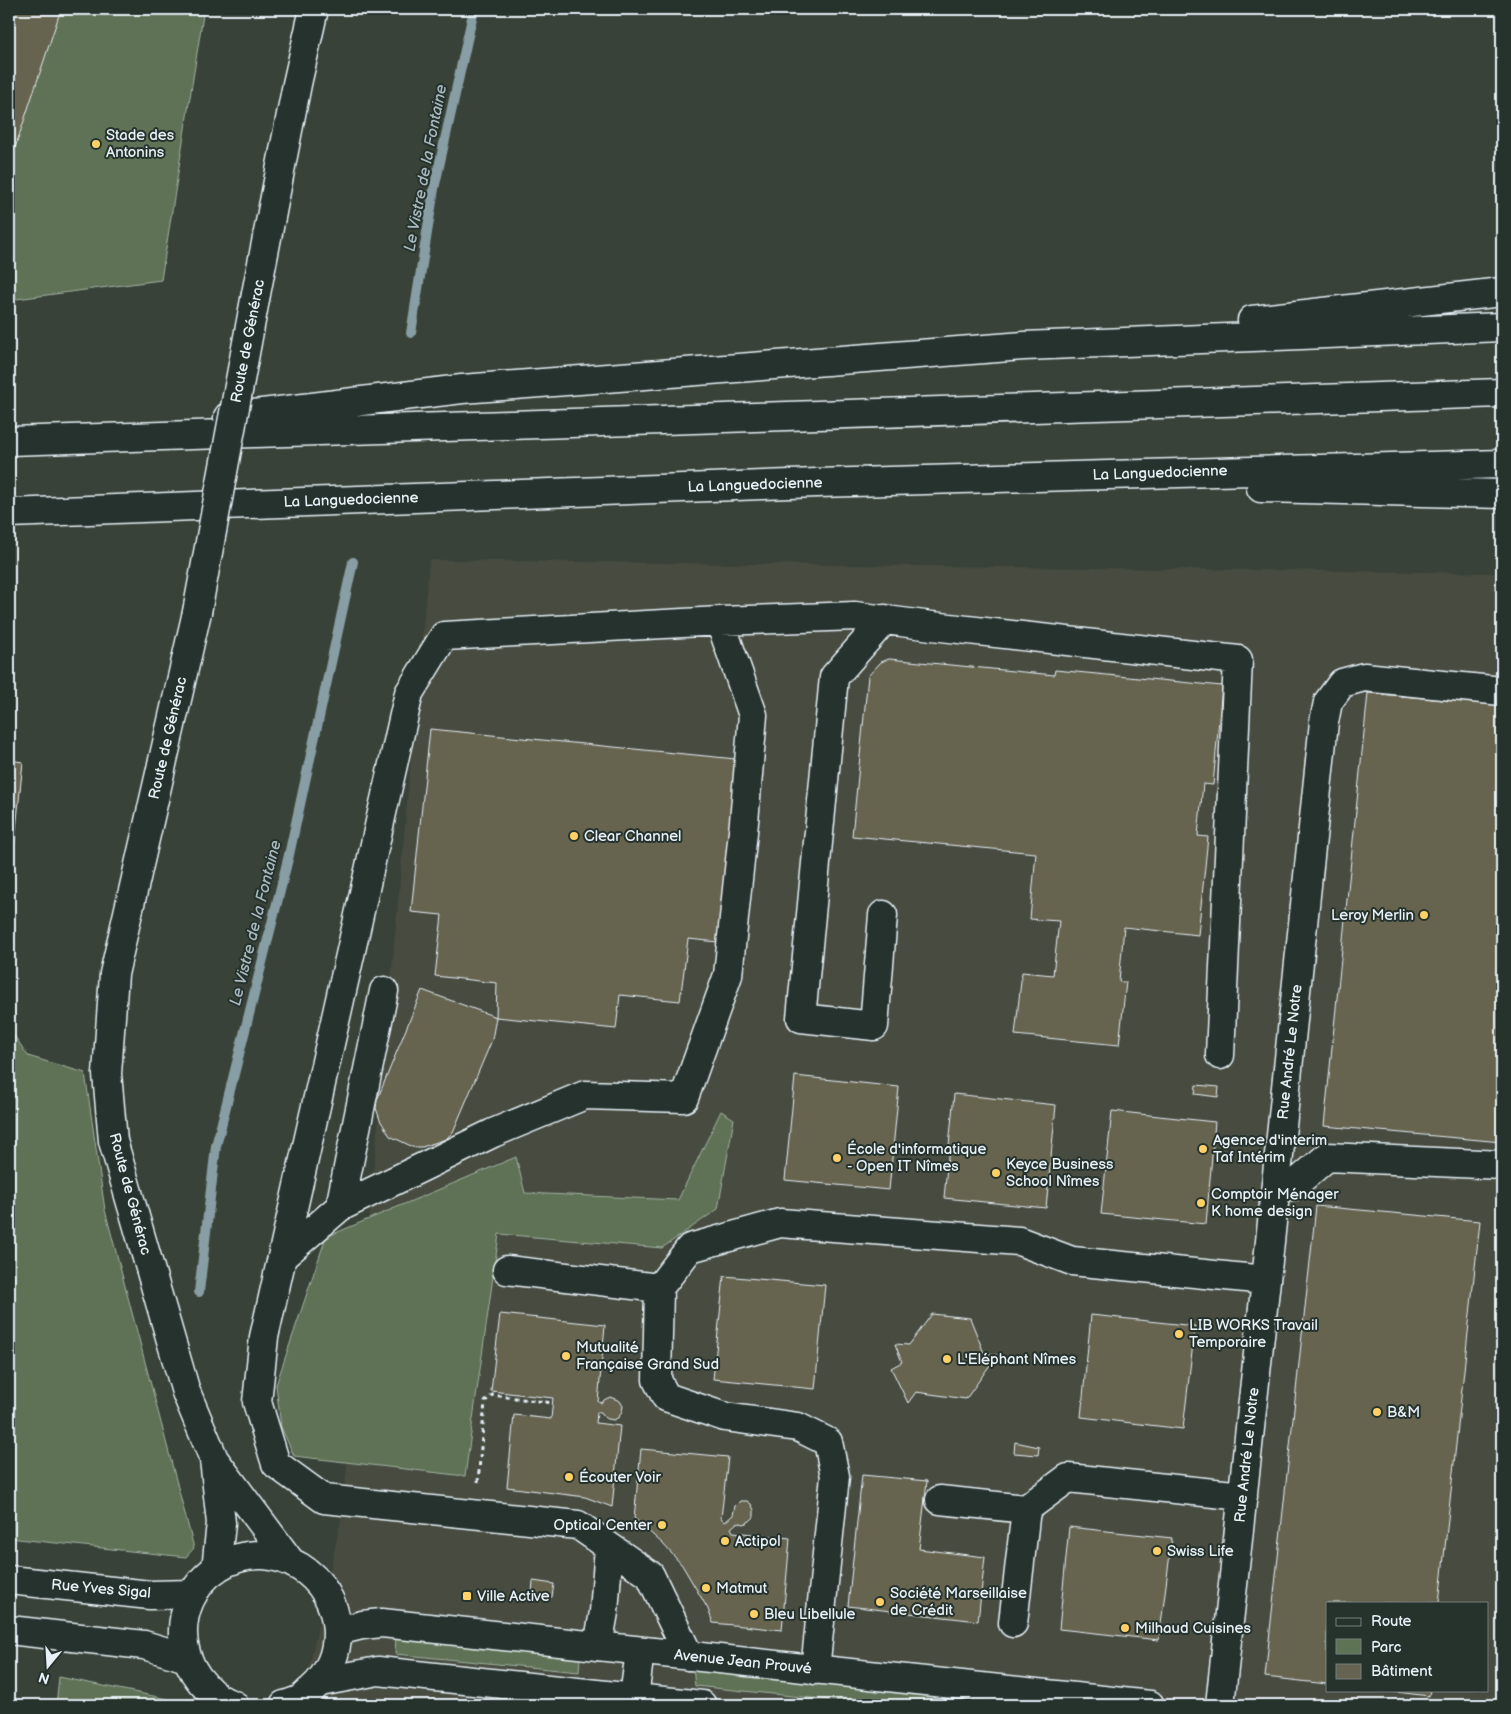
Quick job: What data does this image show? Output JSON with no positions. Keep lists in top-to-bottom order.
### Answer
{
  "streets": {
    "main road": [
      "Route de Générac",
      "La Languedocienne",
      "Rue André Le Notre",
      "Rue Yves Sigal",
      "Avenue Jean Prouvé"
    ]
  },
  "water": ["Le Vistre de la Fontaine"],
  "places": {
    "other": [
      "Stade des Antonins",
      "Clear Channel",
      "Leroy Merlin",
      "Agence d'interim Taf Intérim",
      "École d'informatique - Open IT Nîmes",
      "Keyce Business School Nîmes",
      "Comptoir Ménager K home design",
      "LIB WORKS Travail Temporaire",
      "Mutualité Française Grand Sud",
      "L'Eléphant Nîmes",
      "B&M",
      "Écouter Voir",
      "Optical Center",
      "Actipol",
      "Swiss Life",
      "Matmut",
      "Société Marseillaise de Crédit",
      "Bleu Libellule",
      "Milhaud Cuisines"
    ],
    "transit": ["Ville Active"]
  },
  "legend": ["Route", "Parc", "Bâtiment"],
  "north": "bottom"
}
